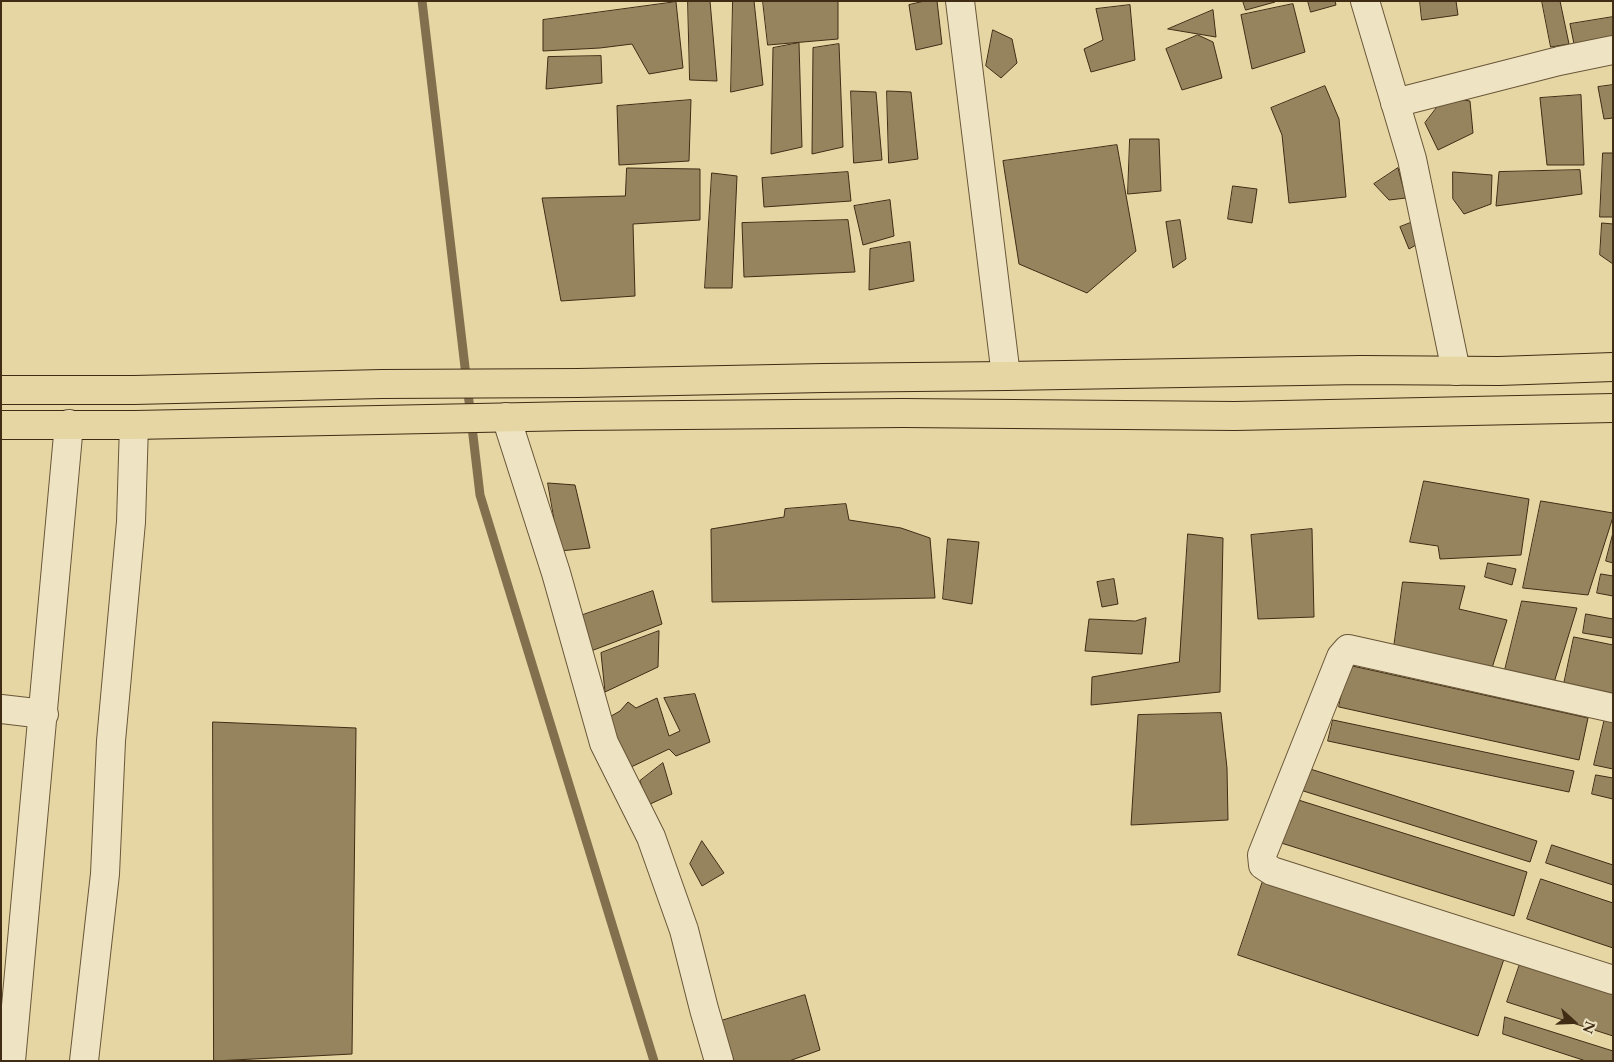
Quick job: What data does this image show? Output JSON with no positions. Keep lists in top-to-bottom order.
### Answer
{
  "north": "right"
}
